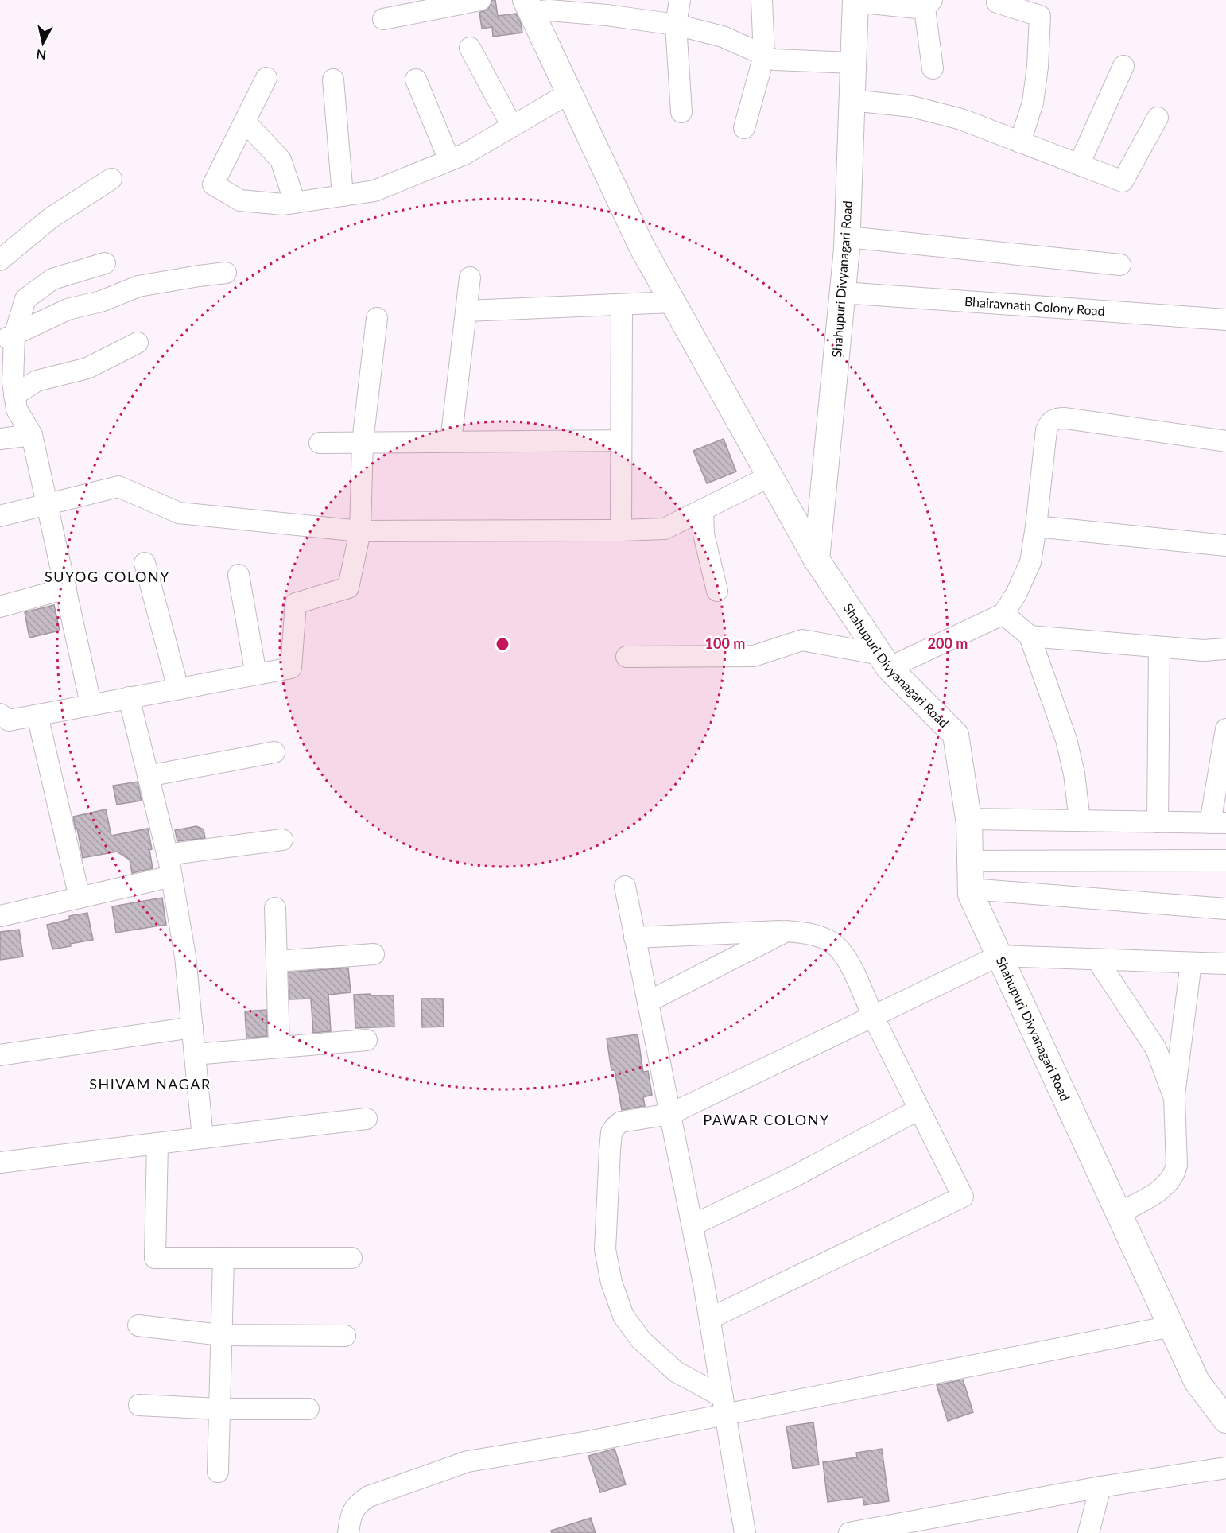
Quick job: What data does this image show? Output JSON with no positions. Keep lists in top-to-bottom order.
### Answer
{
  "streets": {
    "main road": ["Shahupuri Divyanagari Road"],
    "street": ["Bhairavnath Colony Road"]
  },
  "crossings": [
    ["Shahupuri Divyanagari Road", "Bhairavnath Colony Road"]
  ],
  "districts": ["SUYOG COLONY", "SHIVAM NAGAR", "PAWAR COLONY"],
  "north": "bottom",
  "rings": ["100 m", "200 m"]
}
